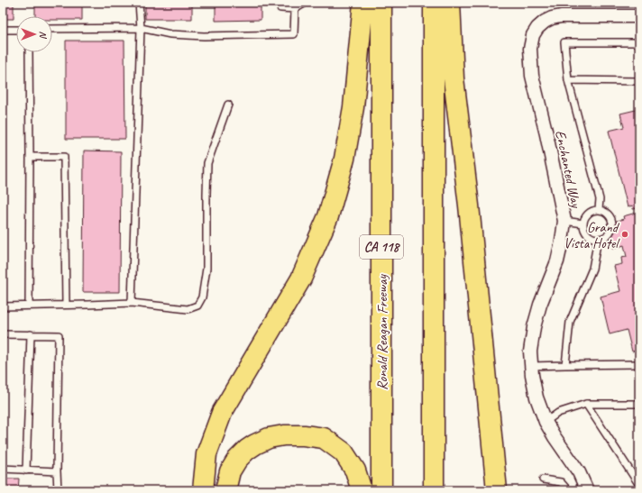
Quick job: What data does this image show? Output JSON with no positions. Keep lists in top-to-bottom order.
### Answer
{
  "streets": {
    "highway": ["CA 118", "Ronald Reagan Freeway"],
    "street": ["Enchanted Way"]
  },
  "places": ["Grand Vista Hotel"],
  "north": "right"
}
